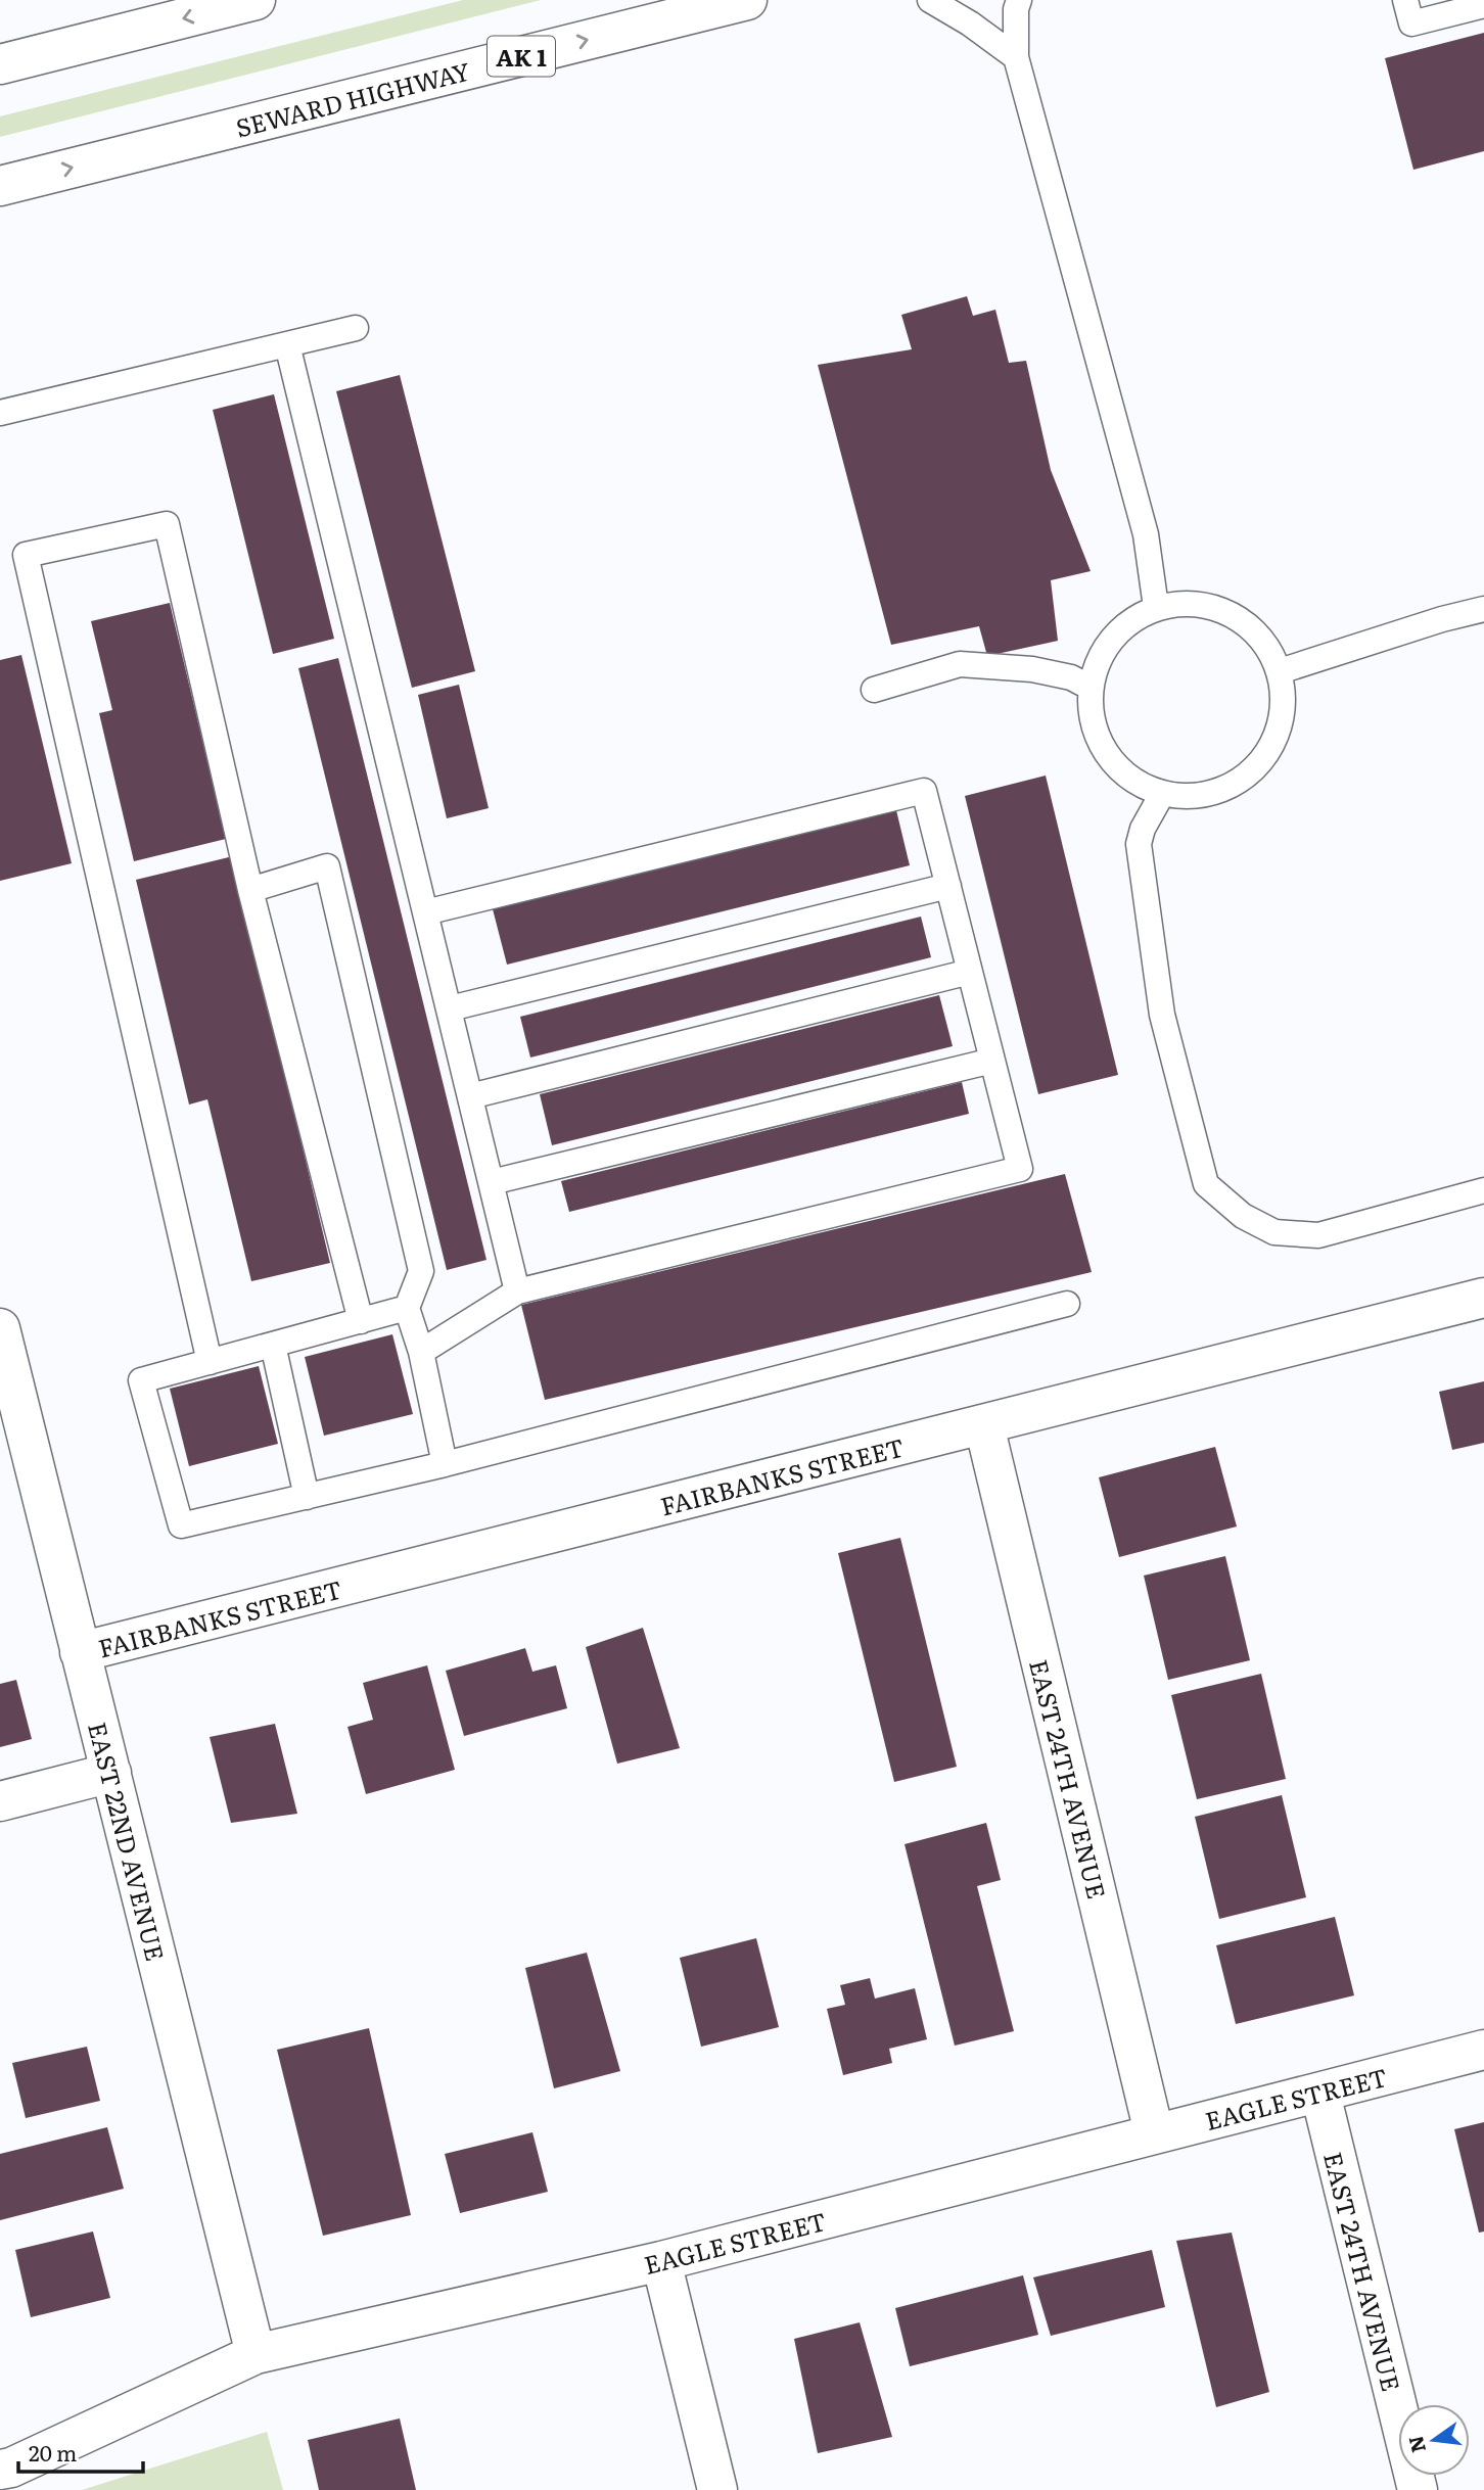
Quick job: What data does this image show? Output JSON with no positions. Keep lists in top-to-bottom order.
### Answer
{
  "streets": {
    "main road": [
      "AK 1",
      "SEWARD HIGHWAY",
      "FAIRBANKS STREET",
      "EAST 24TH AVENUE",
      "EAST 22ND AVENUE",
      "EAGLE STREET"
    ]
  },
  "crossings": [
    ["FAIRBANKS STREET", "EAST 24TH AVENUE"],
    ["FAIRBANKS STREET", "EAST 22ND AVENUE"],
    ["EAST 24TH AVENUE", "EAGLE STREET"],
    ["EAST 22ND AVENUE", "EAGLE STREET"]
  ],
  "scale_bar": "20 m",
  "north": "left"
}
